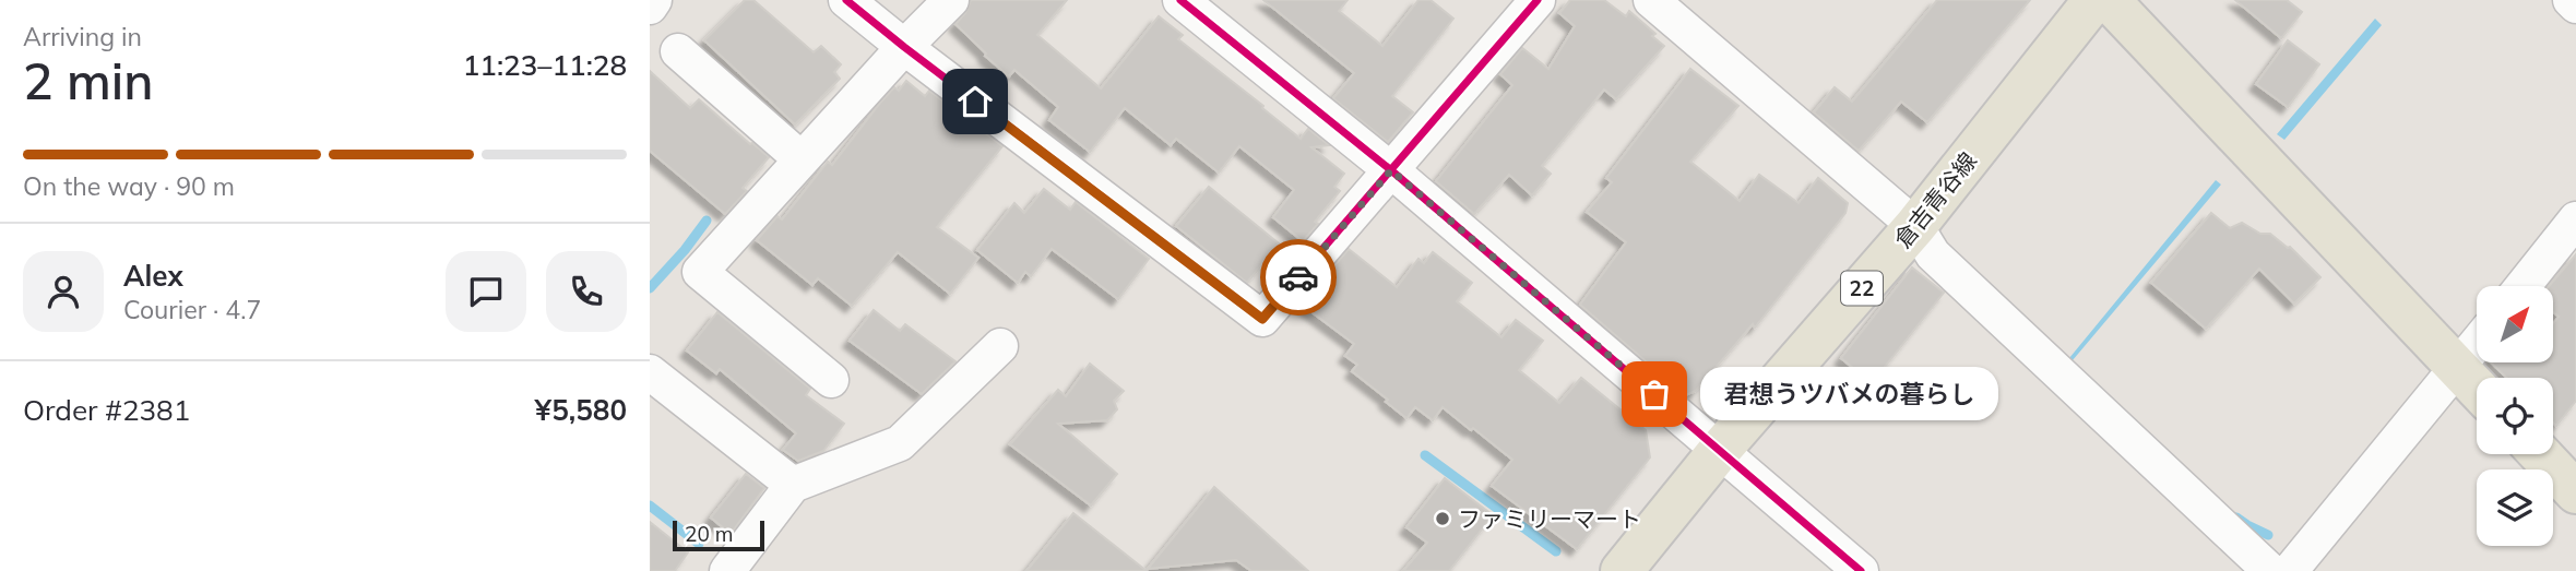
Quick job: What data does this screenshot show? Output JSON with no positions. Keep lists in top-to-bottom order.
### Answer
{
  "streets": {
    "main road": ["倉吉青谷線", "22"]
  },
  "places": ["君想うツバメの暮らし", "ファミリーマート"],
  "scale_bar": "20 m",
  "north": "top right",
  "page": {
    "heading": ["2 min", "Arriving in", "11:23–11:28"],
    "panel": [
      "Alex",
      "Courier · 4.7",
      "Order #2381",
      "¥5,580"
    ],
    "bar": "On the way · 90 m",
    "bubble": "君想うツバメの暮らし",
    "scale": "20 m"
  }
}
